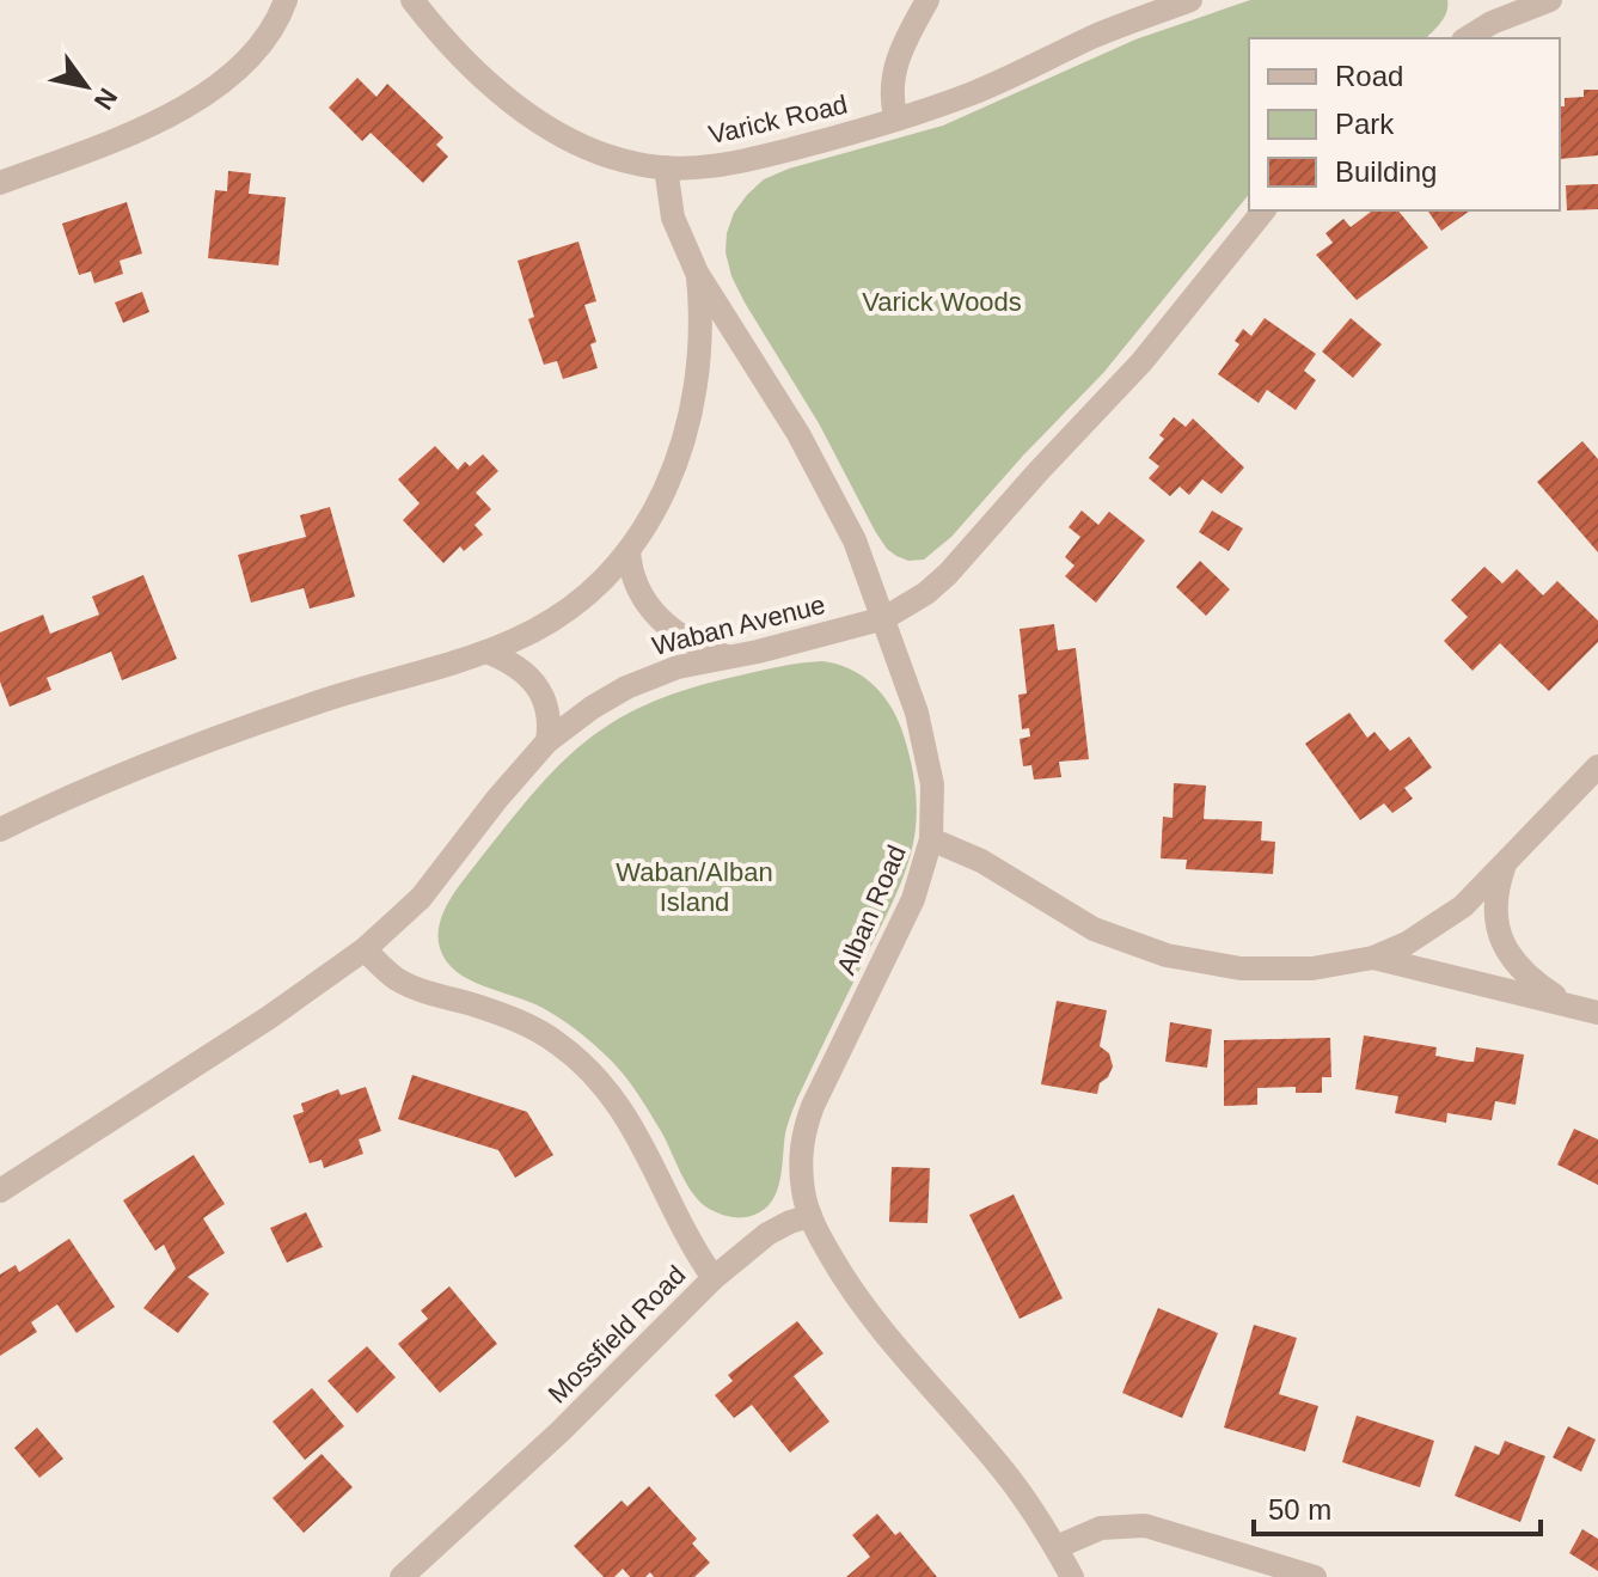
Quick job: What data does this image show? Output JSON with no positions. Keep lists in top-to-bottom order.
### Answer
{
  "streets": {
    "street": [
      "Varick Road",
      "Waban Avenue",
      "Alban Road",
      "Mossfield Road"
    ]
  },
  "crossings": [
    ["Varick Road", "Alban Road"],
    ["Waban Avenue", "Alban Road"],
    ["Waban Avenue", "Mossfield Road"]
  ],
  "parks": ["Varick Woods", "Waban/Alban Island"],
  "legend": ["Road", "Park", "Building"],
  "scale_bar": "50 m",
  "north": "bottom right"
}
